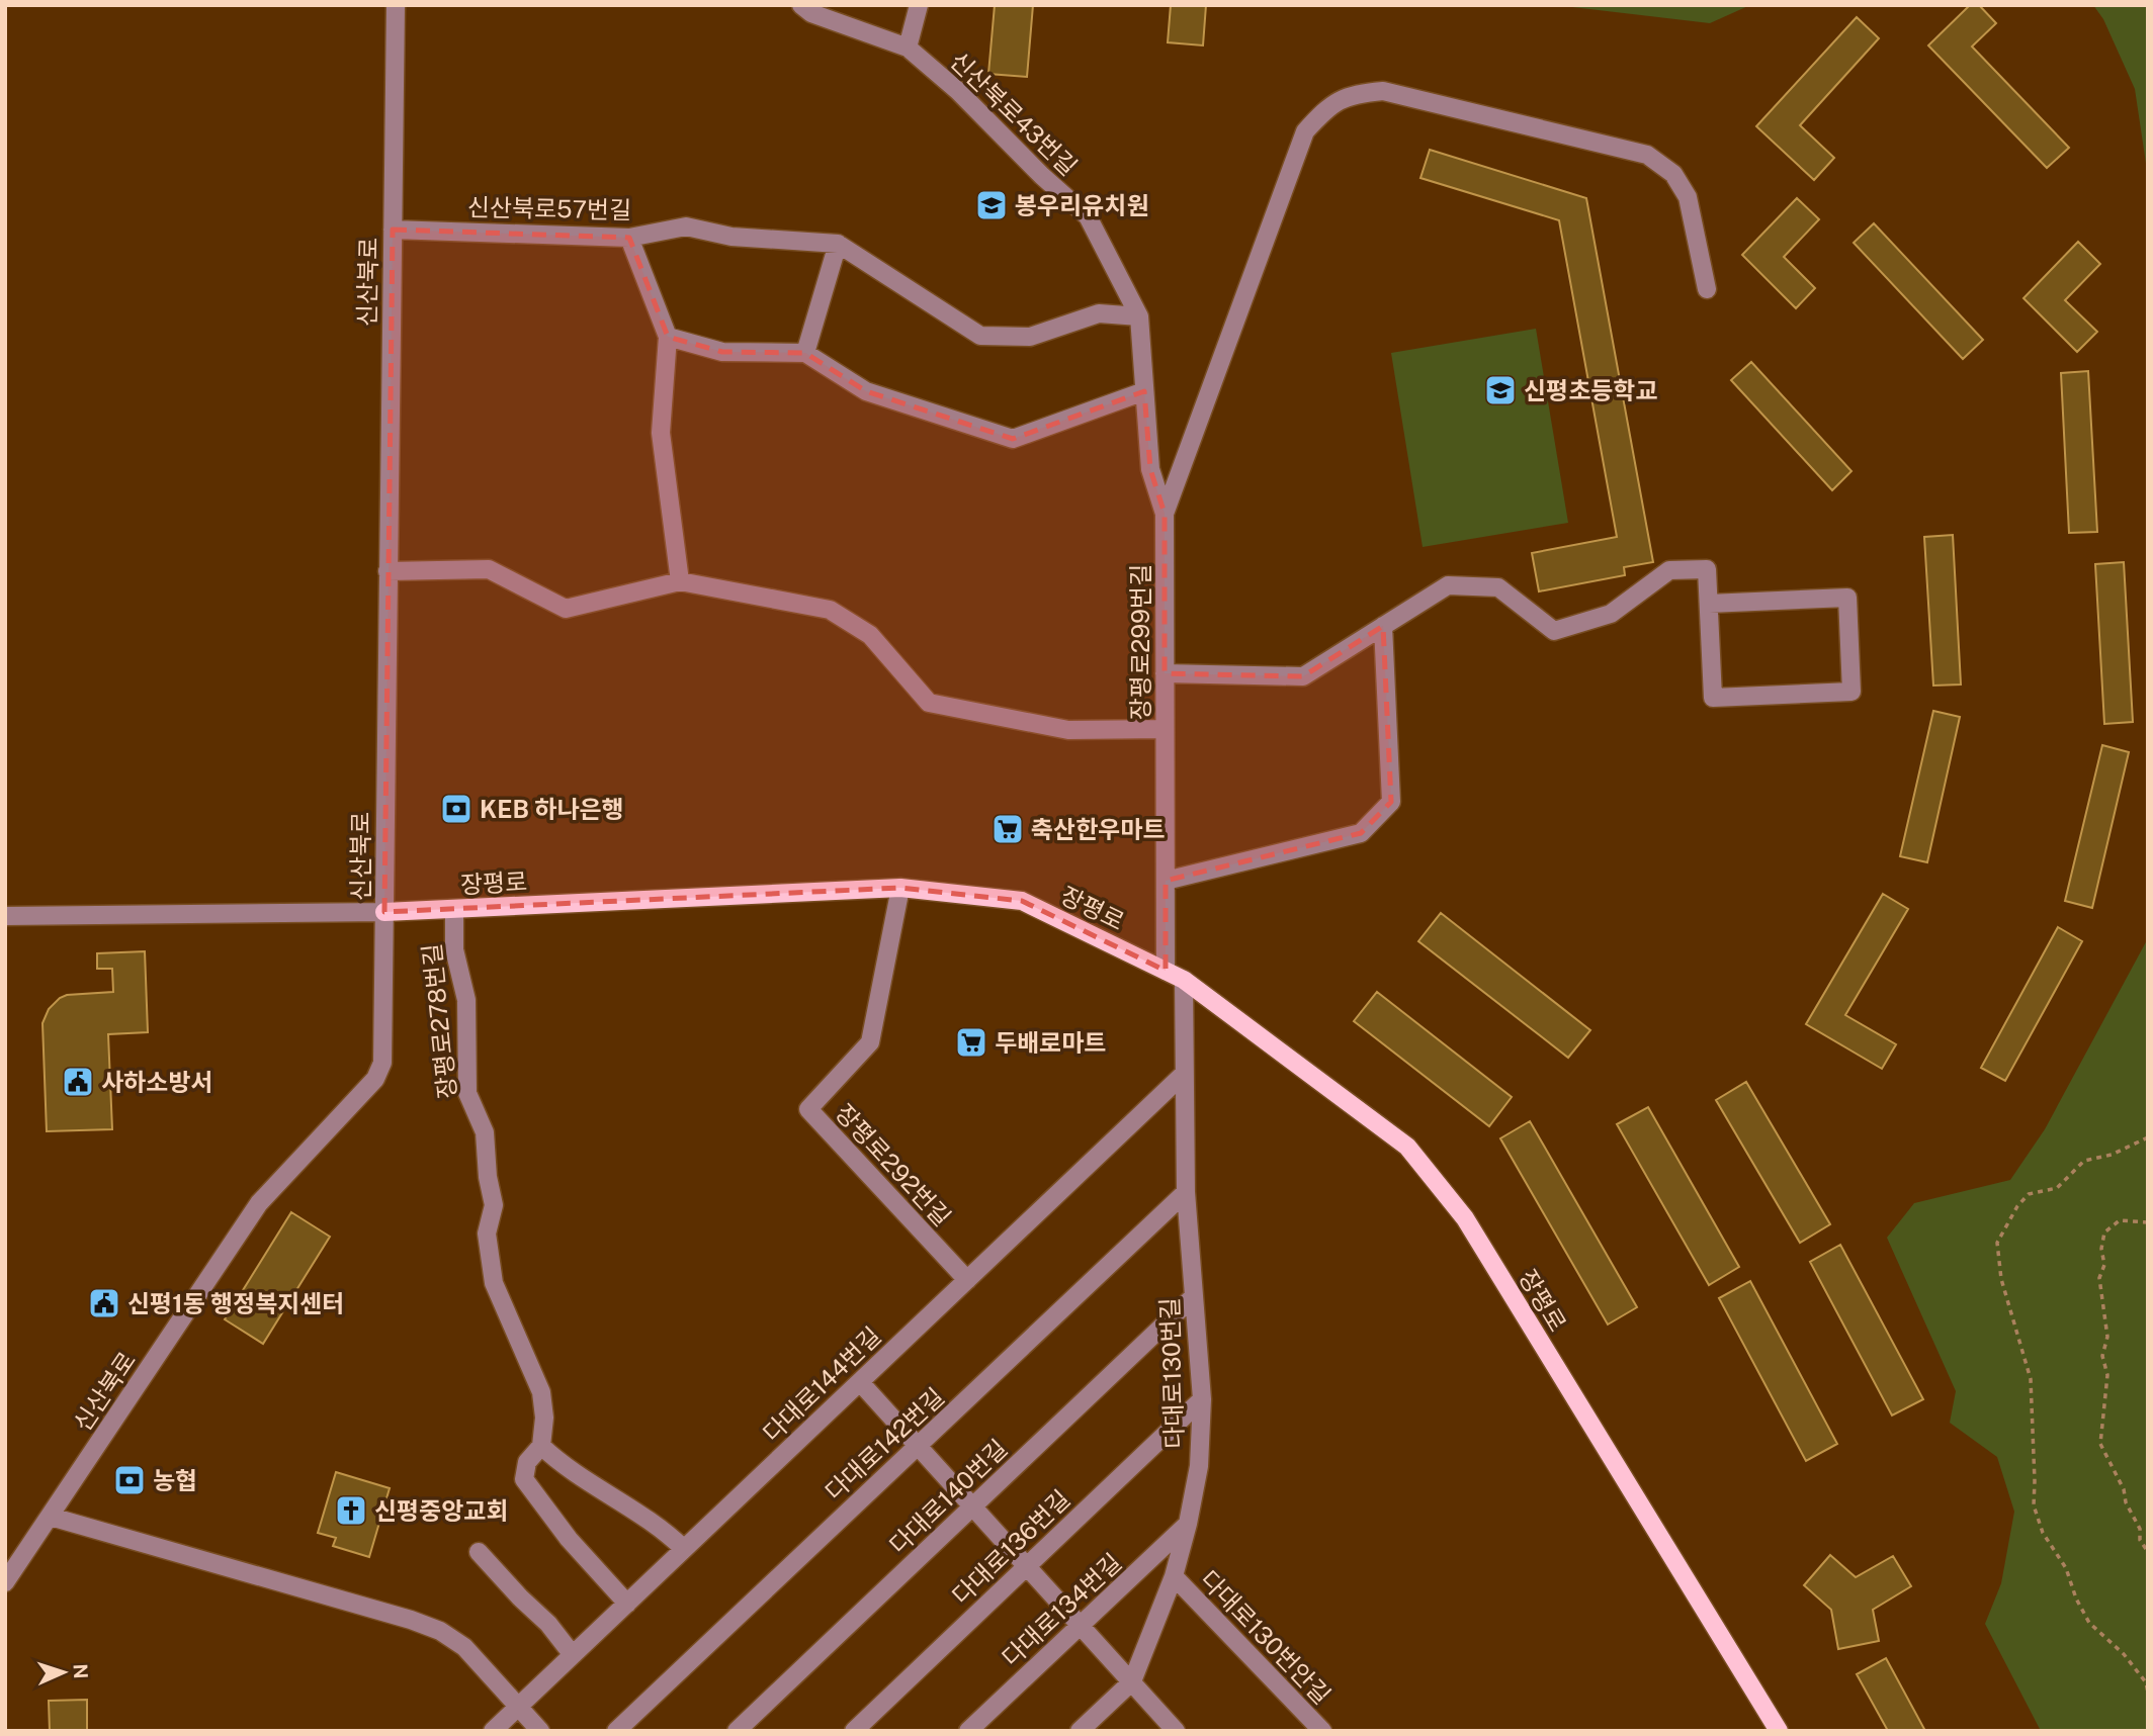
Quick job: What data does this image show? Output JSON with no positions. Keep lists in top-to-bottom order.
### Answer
{
  "streets": {
    "main road": ["장평로"],
    "street": [
      "신산북로43번길",
      "신산북로57번길",
      "신산북로",
      "장평로299번길",
      "장평로278번길",
      "장평로292번길",
      "다대로130번길",
      "다대로144번길",
      "다대로142번길",
      "다대로140번길",
      "다대로136번길",
      "다대로134번길",
      "다대로130번안길"
    ]
  },
  "crossings": [
    ["신산북로43번길", "신산북로57번길"],
    ["신산북로43번길", "장평로299번길"],
    ["신산북로57번길", "신산북로"],
    ["신산북로57번길", "장평로299번길"],
    ["신산북로", "장평로"],
    ["장평로299번길", "장평로"],
    ["장평로", "장평로278번길"],
    ["장평로", "장평로292번길"],
    ["장평로", "다대로130번길"],
    ["장평로292번길", "다대로144번길"],
    ["다대로130번길", "다대로144번길"],
    ["다대로130번길", "다대로142번길"],
    ["다대로130번길", "다대로140번길"],
    ["다대로130번길", "다대로136번길"],
    ["다대로130번길", "다대로134번길"],
    ["다대로130번길", "다대로130번안길"]
  ],
  "places": {
    "school or university": ["봉우리유치원", "신평초등학교"],
    "bank": ["KEB 하나은행", "농협"],
    "supermarket": ["축산한우마트", "두배로마트"],
    "public building": ["사하소방서", "신평1동 행정복지센터"],
    "church": ["신평중앙교회"]
  },
  "north": "right"
}
